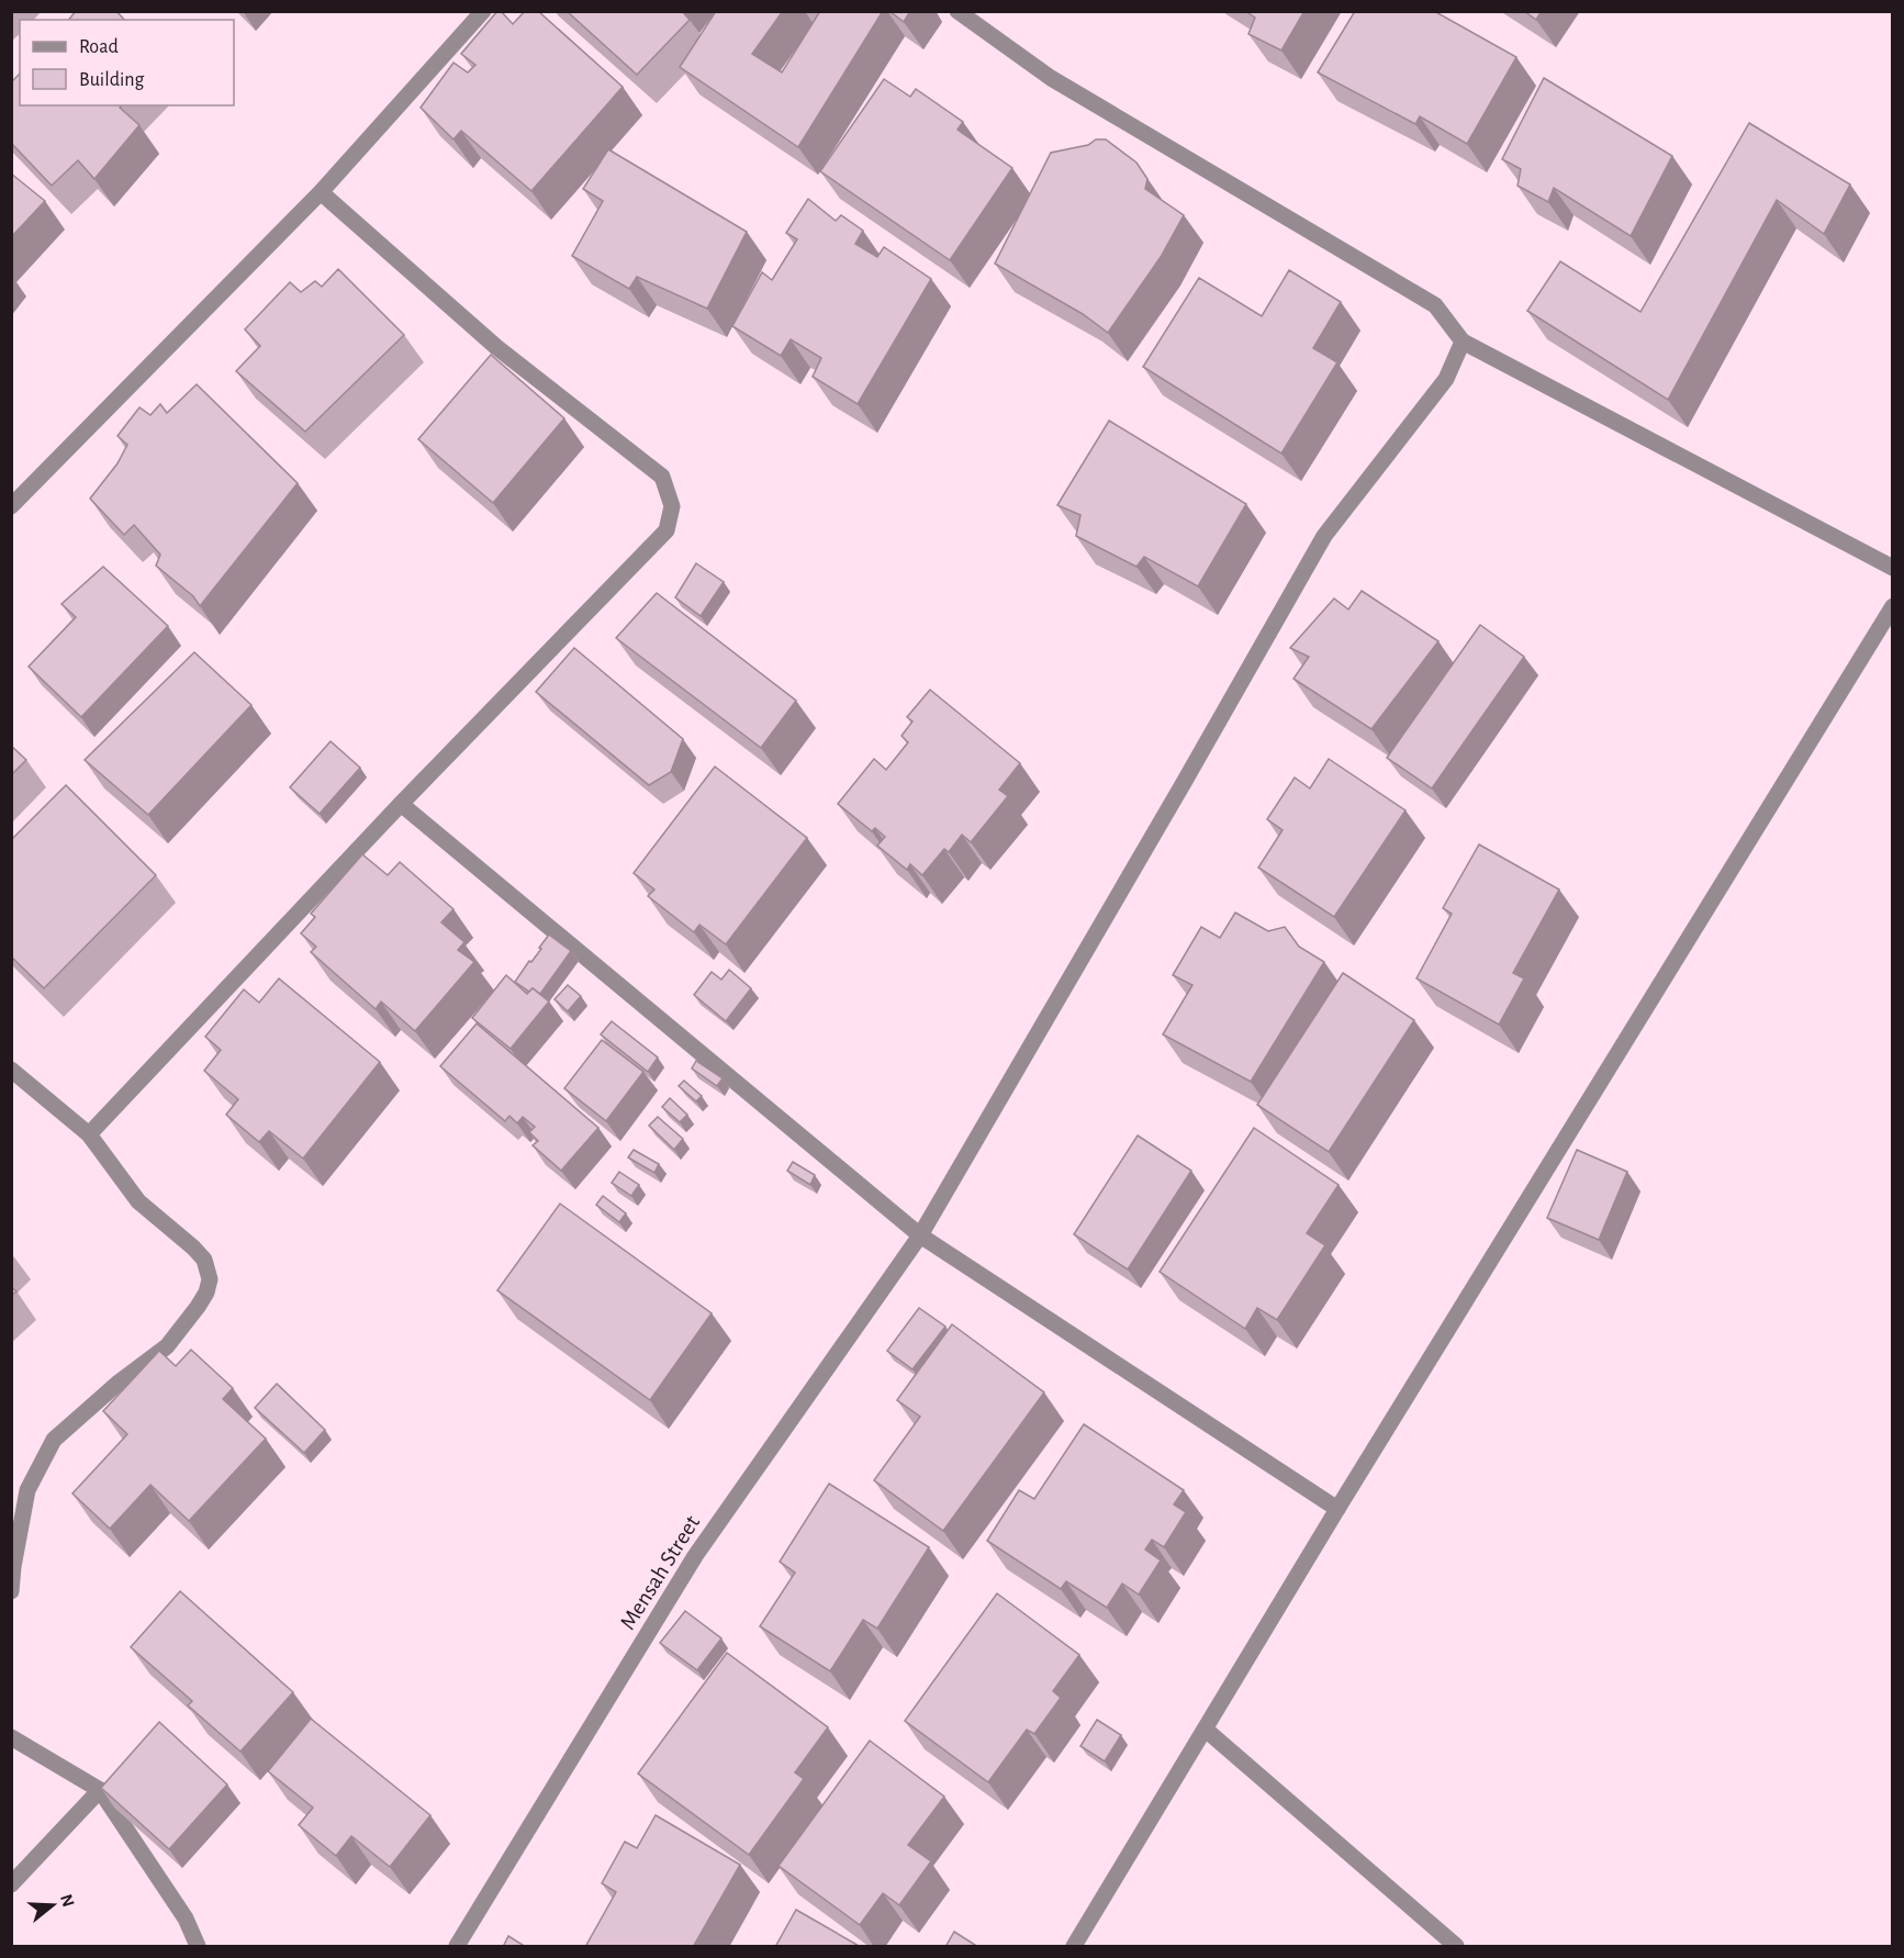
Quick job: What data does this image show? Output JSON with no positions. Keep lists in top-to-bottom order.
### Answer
{
  "streets": {
    "street": ["Mensah Street"]
  },
  "legend": ["Road", "Building"],
  "north": "right"
}
